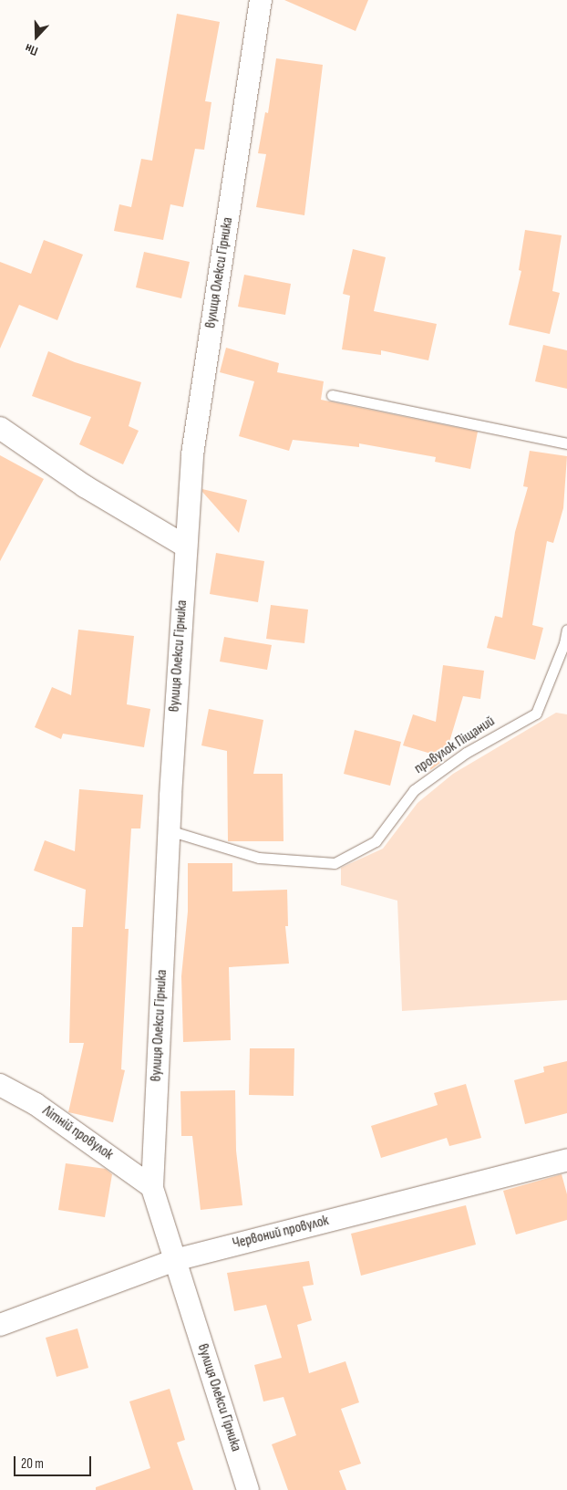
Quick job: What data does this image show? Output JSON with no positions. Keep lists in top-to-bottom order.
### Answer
{
  "streets": {
    "street": ["вулиця Олекси Гірника", "Літній провулок", "Червоний провулок"],
    "lane": ["провулок Піщаний"]
  },
  "crossings": [
    ["вулиця Олекси Гірника", "провулок Піщаний"],
    ["вулиця Олекси Гірника", "Літній провулок"],
    ["вулиця Олекси Гірника", "Червоний провулок"]
  ],
  "scale_bar": "20 m",
  "north": "bottom"
}
